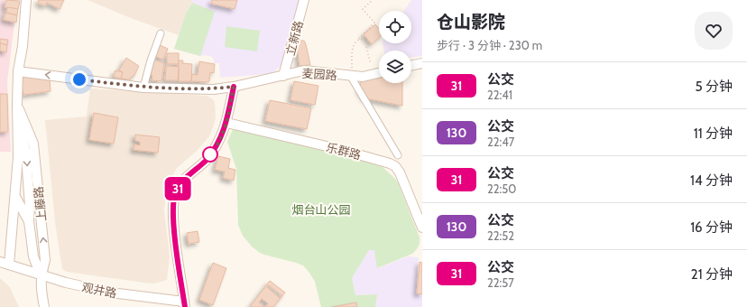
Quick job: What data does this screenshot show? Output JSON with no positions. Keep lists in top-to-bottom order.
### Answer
{
  "streets": {
    "street": [
      "立新路",
      "麦园路",
      "乐群路",
      "上藤路",
      "观井路"
    ]
  },
  "crossings": [
    ["立新路", "麦园路"],
    ["上藤路", "观井路"]
  ],
  "parks": ["烟台山公园"],
  "lines": ["bus line 31"],
  "page": {
    "on_map": "31",
    "heading": ["仓山影院", "步行 · 3 分钟 · 230 m"],
    "list": [
      {
        "mark": "31",
        "name": "公交",
        "note": "22:41",
        "value": "5 分钟"
      },
      {
        "mark": "130",
        "name": "公交",
        "note": "22:47",
        "value": "11 分钟"
      },
      {
        "mark": "31",
        "name": "公交",
        "note": "22:50",
        "value": "14 分钟"
      },
      {
        "mark": "130",
        "name": "公交",
        "note": "22:52",
        "value": "16 分钟"
      },
      {
        "mark": "31",
        "name": "公交",
        "note": "22:57",
        "value": "21 分钟"
      }
    ]
  }
}
